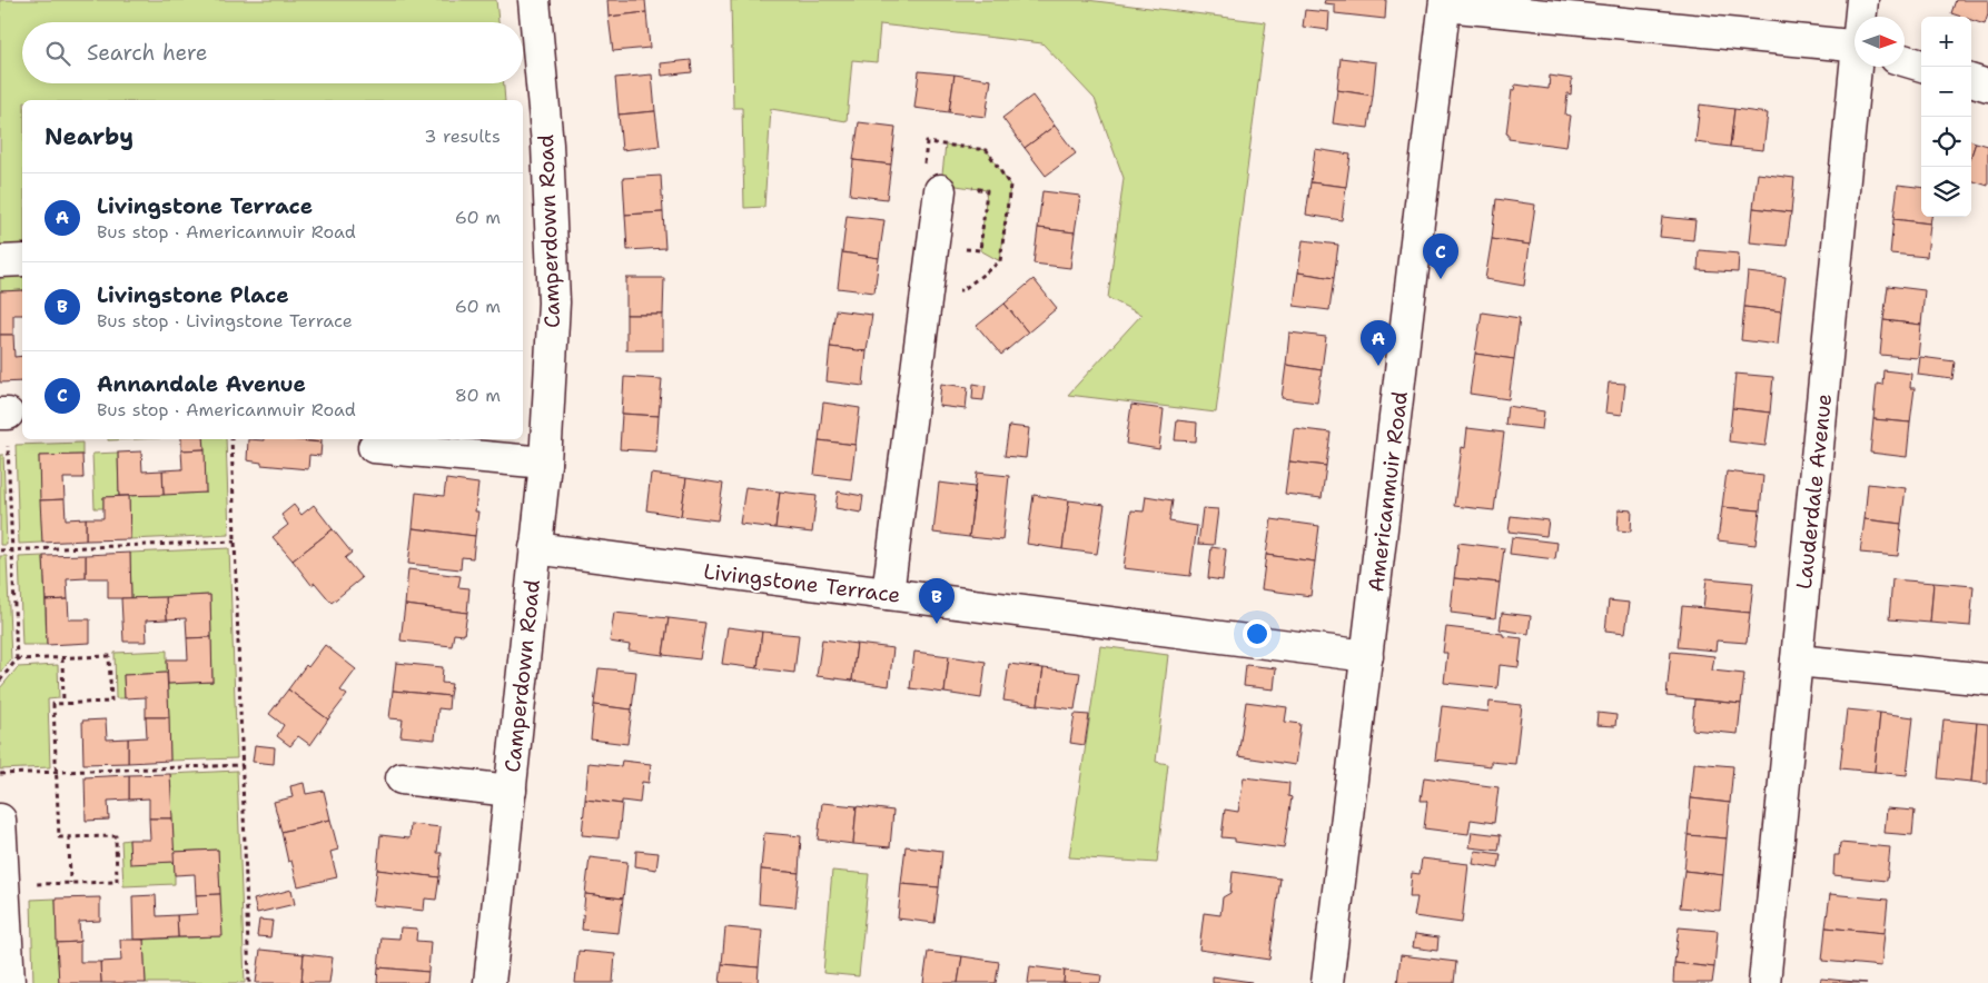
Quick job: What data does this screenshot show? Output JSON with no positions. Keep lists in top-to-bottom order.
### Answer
{
  "streets": {
    "street": [
      "Camperdown Road",
      "Americanmuir Road",
      "Lauderdale Avenue",
      "Livingstone Terrace"
    ]
  },
  "crossings": [
    ["Camperdown Road", "Livingstone Terrace"],
    ["Americanmuir Road", "Livingstone Terrace"]
  ],
  "north": "right",
  "page": {
    "map_buttons": ["+", "−"],
    "search": "Search here",
    "heading": ["Nearby", "3 results"],
    "list": [
      {
        "mark": "A",
        "name": "Livingstone Terrace",
        "note": "Bus stop · Americanmuir Road",
        "value": "60 m"
      },
      {
        "mark": "B",
        "name": "Livingstone Place",
        "note": "Bus stop · Livingstone Terrace",
        "value": "60 m"
      },
      {
        "mark": "C",
        "name": "Annandale Avenue",
        "note": "Bus stop · Americanmuir Road",
        "value": "80 m"
      }
    ],
    "pins": ["C", "A", "B"]
  }
}
